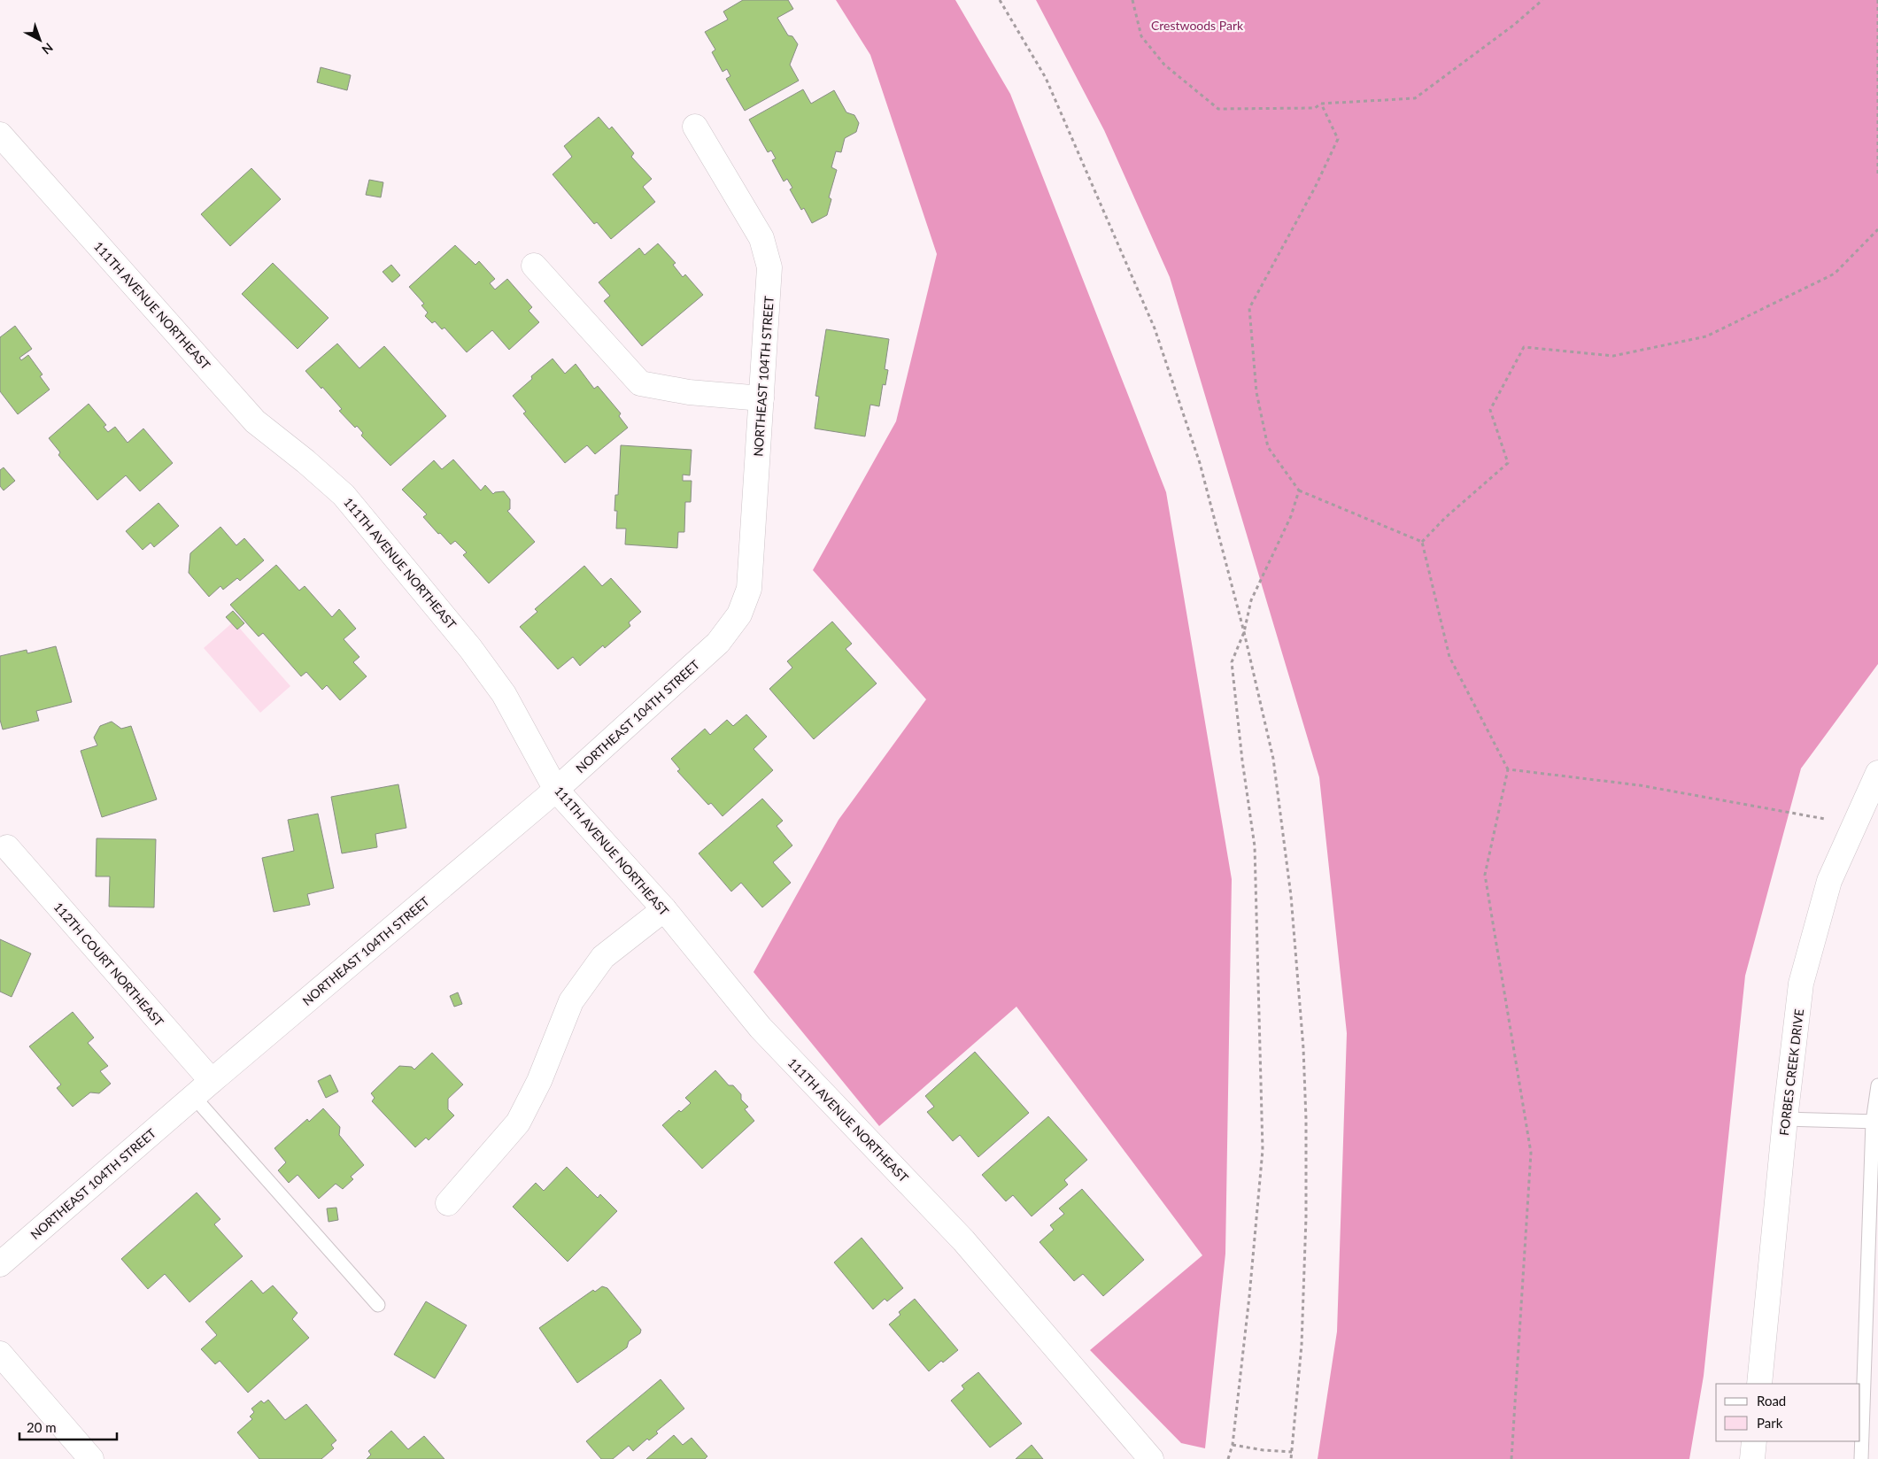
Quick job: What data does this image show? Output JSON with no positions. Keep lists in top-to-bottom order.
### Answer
{
  "streets": {
    "street": [
      "111TH AVENUE NORTHEAST",
      "NORTHEAST 104TH STREET",
      "112TH COURT NORTHEAST",
      "FORBES CREEK DRIVE"
    ]
  },
  "crossings": [
    ["111TH AVENUE NORTHEAST", "NORTHEAST 104TH STREET"],
    ["NORTHEAST 104TH STREET", "112TH COURT NORTHEAST"]
  ],
  "parks": ["Crestwoods Park"],
  "legend": ["Road", "Park"],
  "scale_bar": "20 m",
  "north": "bottom right"
}
